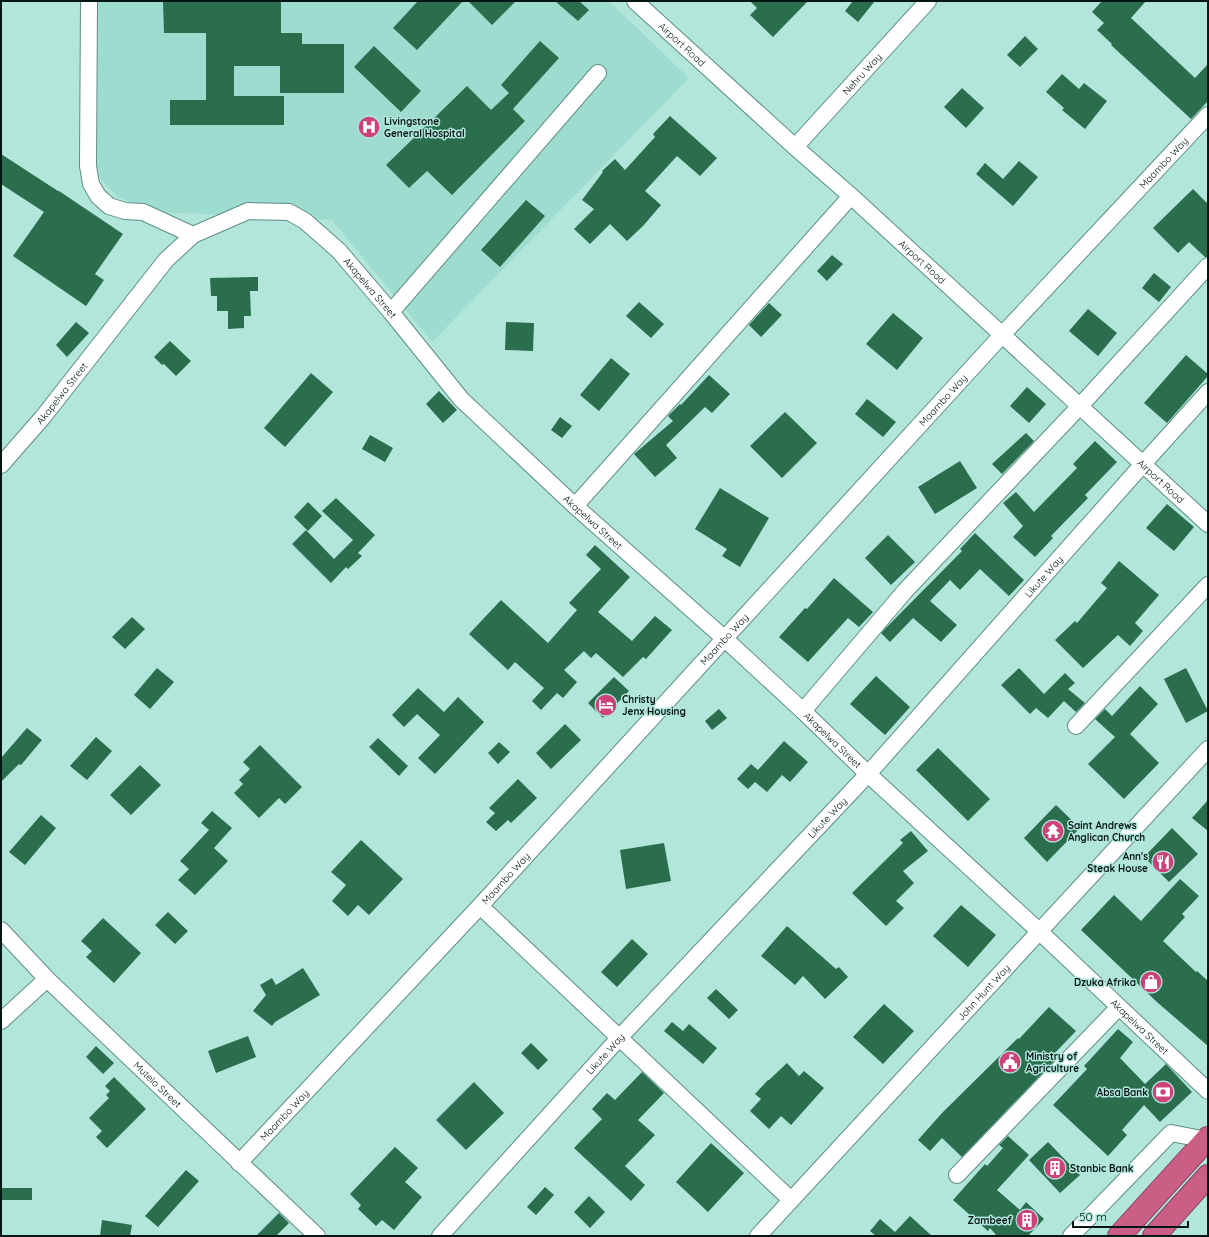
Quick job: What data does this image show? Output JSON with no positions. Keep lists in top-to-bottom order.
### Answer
{
  "streets": {
    "street": [
      "Airport Road",
      "Nehru Way",
      "Maambo Way",
      "Akapelwa Street",
      "Likute Way",
      "John Hunt Way",
      "Mutelo Street"
    ]
  },
  "crossings": [
    ["Airport Road", "Nehru Way"],
    ["Airport Road", "Maambo Way"],
    ["Airport Road", "Likute Way"],
    ["Maambo Way", "Akapelwa Street"],
    ["Maambo Way", "Mutelo Street"],
    ["Akapelwa Street", "Likute Way"],
    ["Akapelwa Street", "John Hunt Way"]
  ],
  "places": {
    "hospital": ["Livingstone General Hospital"],
    "hotel": ["Christy Jenx Housing"],
    "temple": ["Saint Andrews Anglican Church"],
    "restaurant": ["Ann's Steak House"],
    "shop": ["Dzuka Afrika"],
    "public building": ["Ministry of Agriculture"],
    "bank": ["Absa Bank"],
    "building": ["Stanbic Bank", "Zambeef"]
  },
  "scale_bar": "50 m"
}
